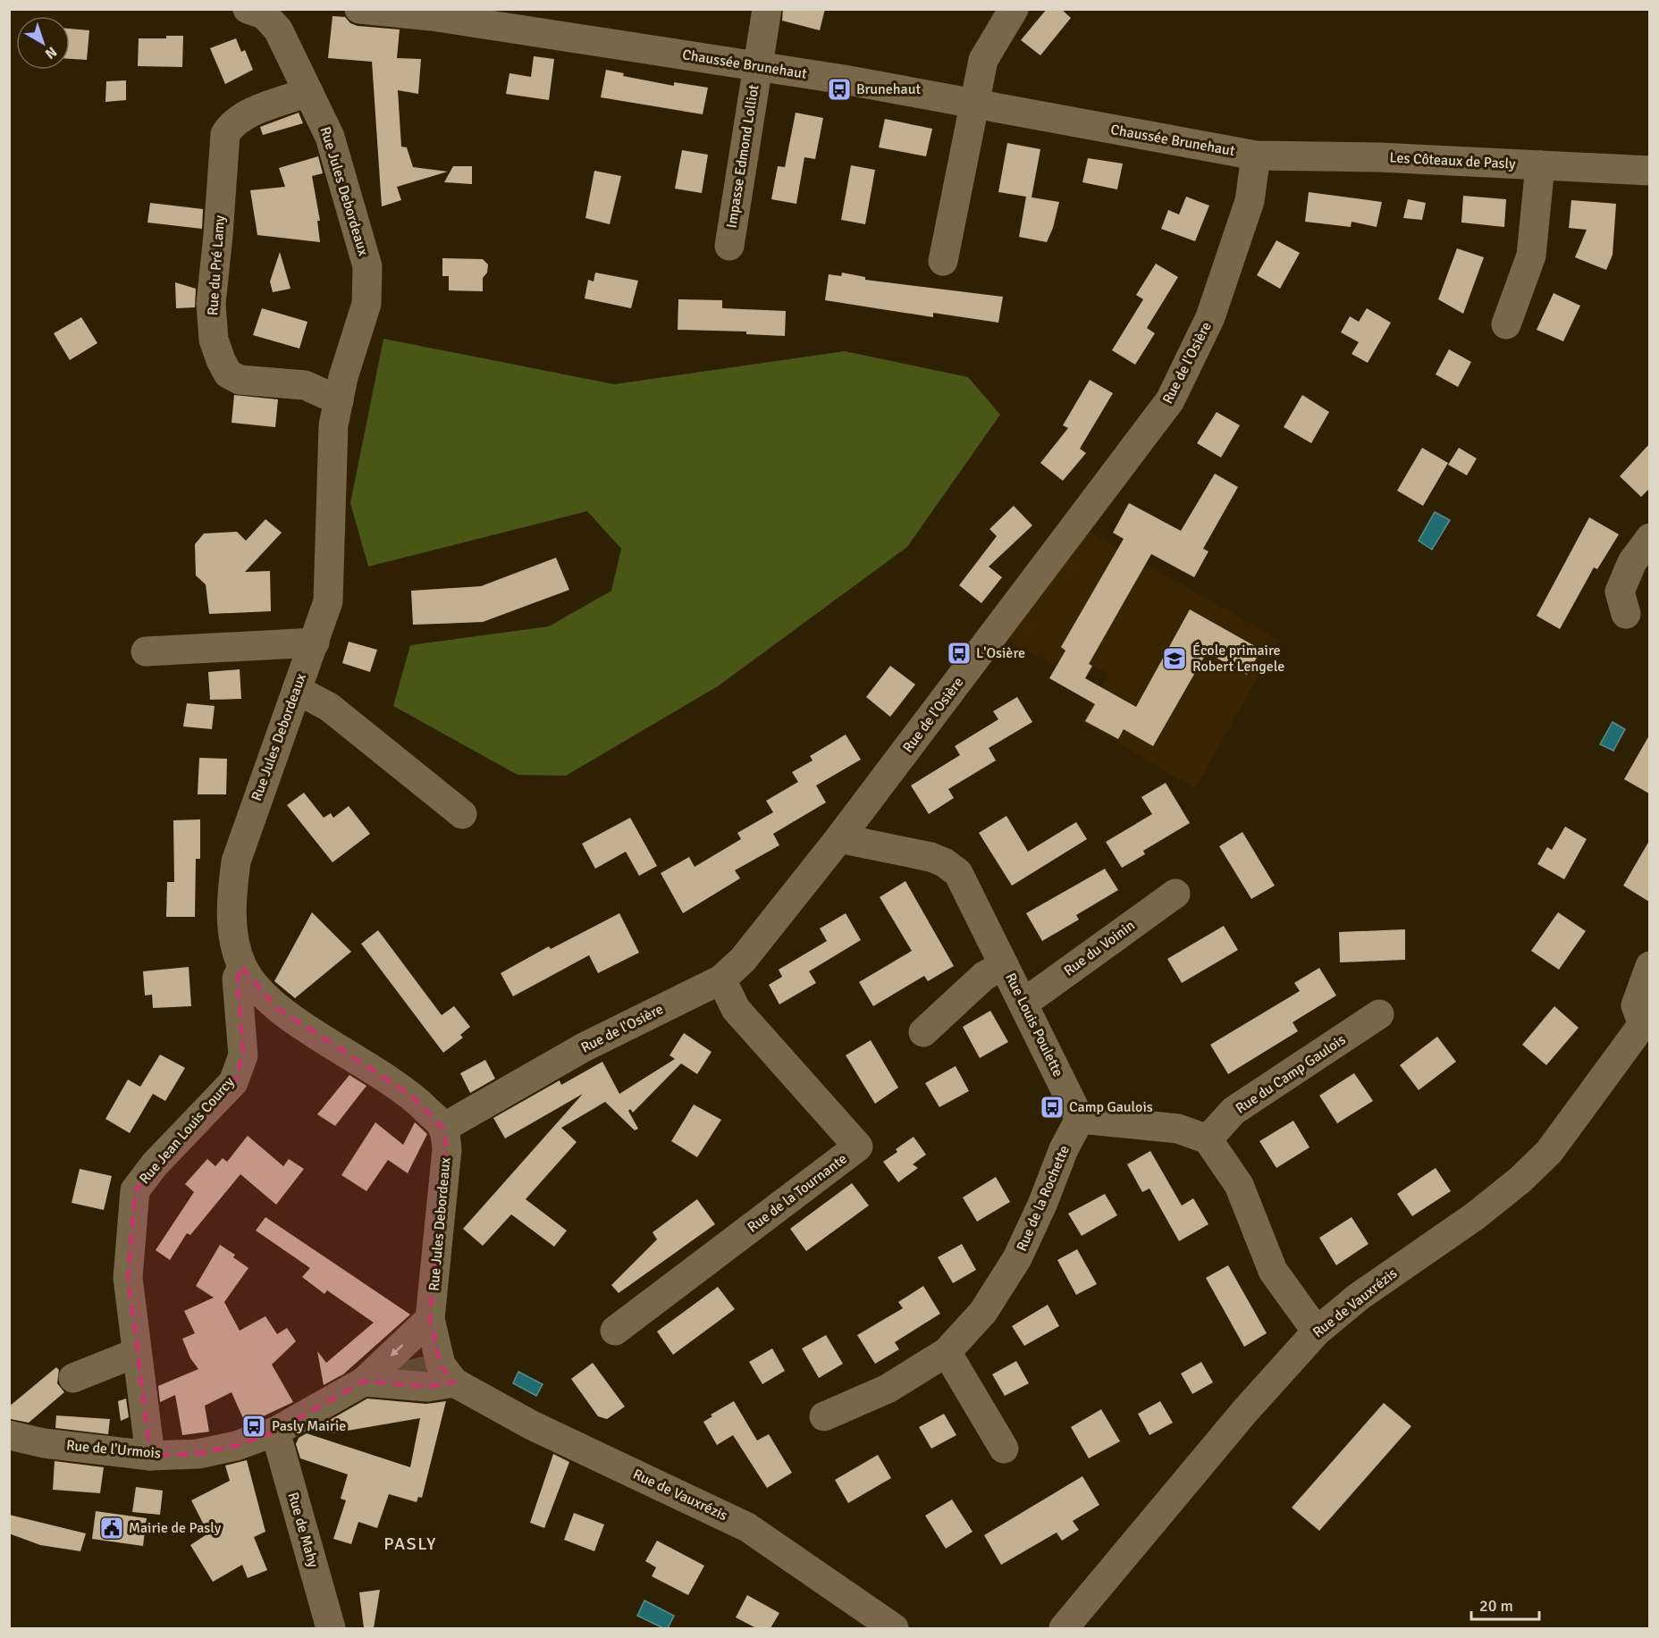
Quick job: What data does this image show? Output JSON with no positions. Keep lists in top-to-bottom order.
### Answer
{
  "streets": {
    "street": [
      "Chaussée Brunehaut",
      "Impasse Edmond Lolliot",
      "Les Côteaux de Pasly",
      "Rue Jules Debordeaux",
      "Rue du Pré Lamy",
      "Rue de l'Osière",
      "Rue du Voinin",
      "Rue Louis Poulette",
      "Rue du Camp Gaulois",
      "Rue Jean Louis Courcy",
      "Rue de la Tournante",
      "Rue de la Rochette",
      "Rue de Vauxrézis",
      "Rue de l'Urmois",
      "Rue de Mahy"
    ]
  },
  "crossings": [
    ["Chaussée Brunehaut", "Impasse Edmond Lolliot"],
    ["Chaussée Brunehaut", "Les Côteaux de Pasly"],
    ["Chaussée Brunehaut", "Rue de l'Osière"],
    ["Les Côteaux de Pasly", "Rue de l'Osière"],
    ["Rue Jules Debordeaux", "Rue du Pré Lamy"],
    ["Rue Jules Debordeaux", "Rue de l'Osière"],
    ["Rue Jules Debordeaux", "Rue Jean Louis Courcy"],
    ["Rue Jules Debordeaux", "Rue de Vauxrézis"],
    ["Rue Jules Debordeaux", "Rue de l'Urmois"],
    ["Rue de l'Osière", "Rue Louis Poulette"],
    ["Rue de l'Osière", "Rue de la Tournante"],
    ["Rue du Voinin", "Rue Louis Poulette"],
    ["Rue Louis Poulette", "Rue de la Rochette"],
    ["Rue Jean Louis Courcy", "Rue de l'Urmois"],
    ["Rue de l'Urmois", "Rue de Mahy"]
  ],
  "districts": ["PASLY"],
  "places": {
    "bus stop": [
      "Brunehaut",
      "L'Osière",
      "Camp Gaulois",
      "Pasly Mairie"
    ],
    "school or university": ["École primaire Robert Lengele"],
    "public building": ["Mairie de Pasly"]
  },
  "scale_bar": "20 m",
  "north": "bottom right"
}
